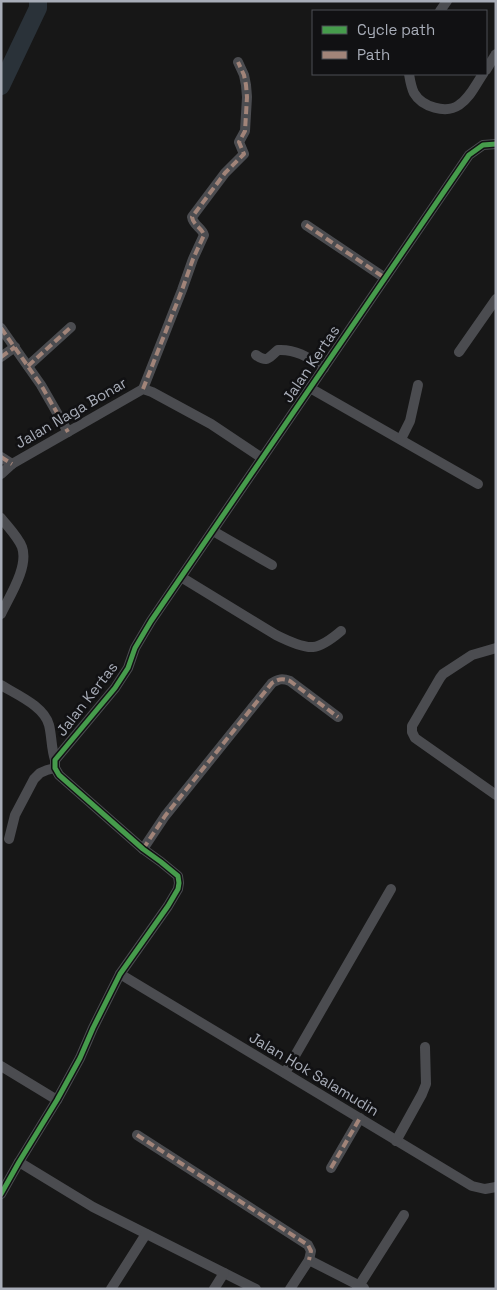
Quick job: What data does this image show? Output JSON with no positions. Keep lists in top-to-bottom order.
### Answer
{
  "streets": {
    "street": ["Jalan Kertas", "Jalan Naga Bonar", "Jalan Hok Salamudin"]
  },
  "crossings": [
    ["Jalan Kertas", "Jalan Naga Bonar"]
  ],
  "legend": ["Cycle path", "Path"]
}
